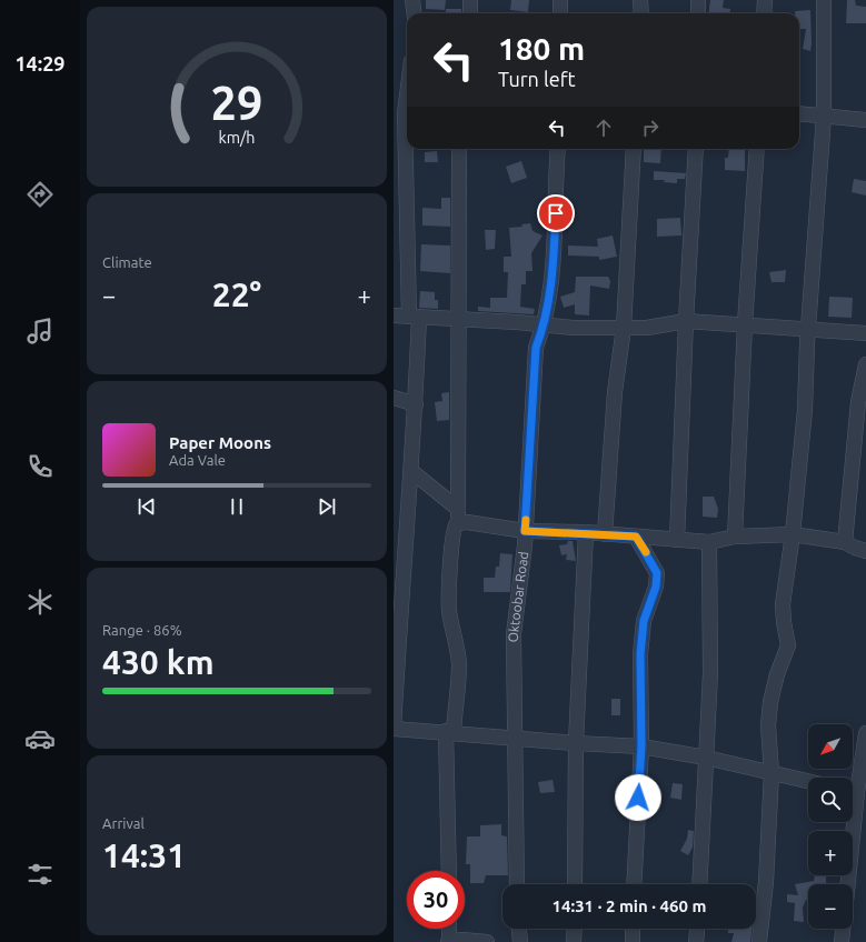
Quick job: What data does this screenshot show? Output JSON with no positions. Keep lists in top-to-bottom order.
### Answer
{
  "streets": {
    "street": ["Oktoobar Road"]
  },
  "north": "bottom left",
  "page": {
    "tabs": "14:29",
    "turn": ["180 m", "Turn left"],
    "tile": [
      "Climate",
      ["Range · 86%", "430 km"],
      ["Arrival", "14:31"]
    ],
    "heat": ["−", "22°", "+"],
    "song": ["Paper Moons", "Ada Vale"],
    "map_buttons": ["+", "−"],
    "limit": "30",
    "trip": "14:31 · 2 min · 460 m",
    "gauge": ["29", "km/h"]
  }
}
